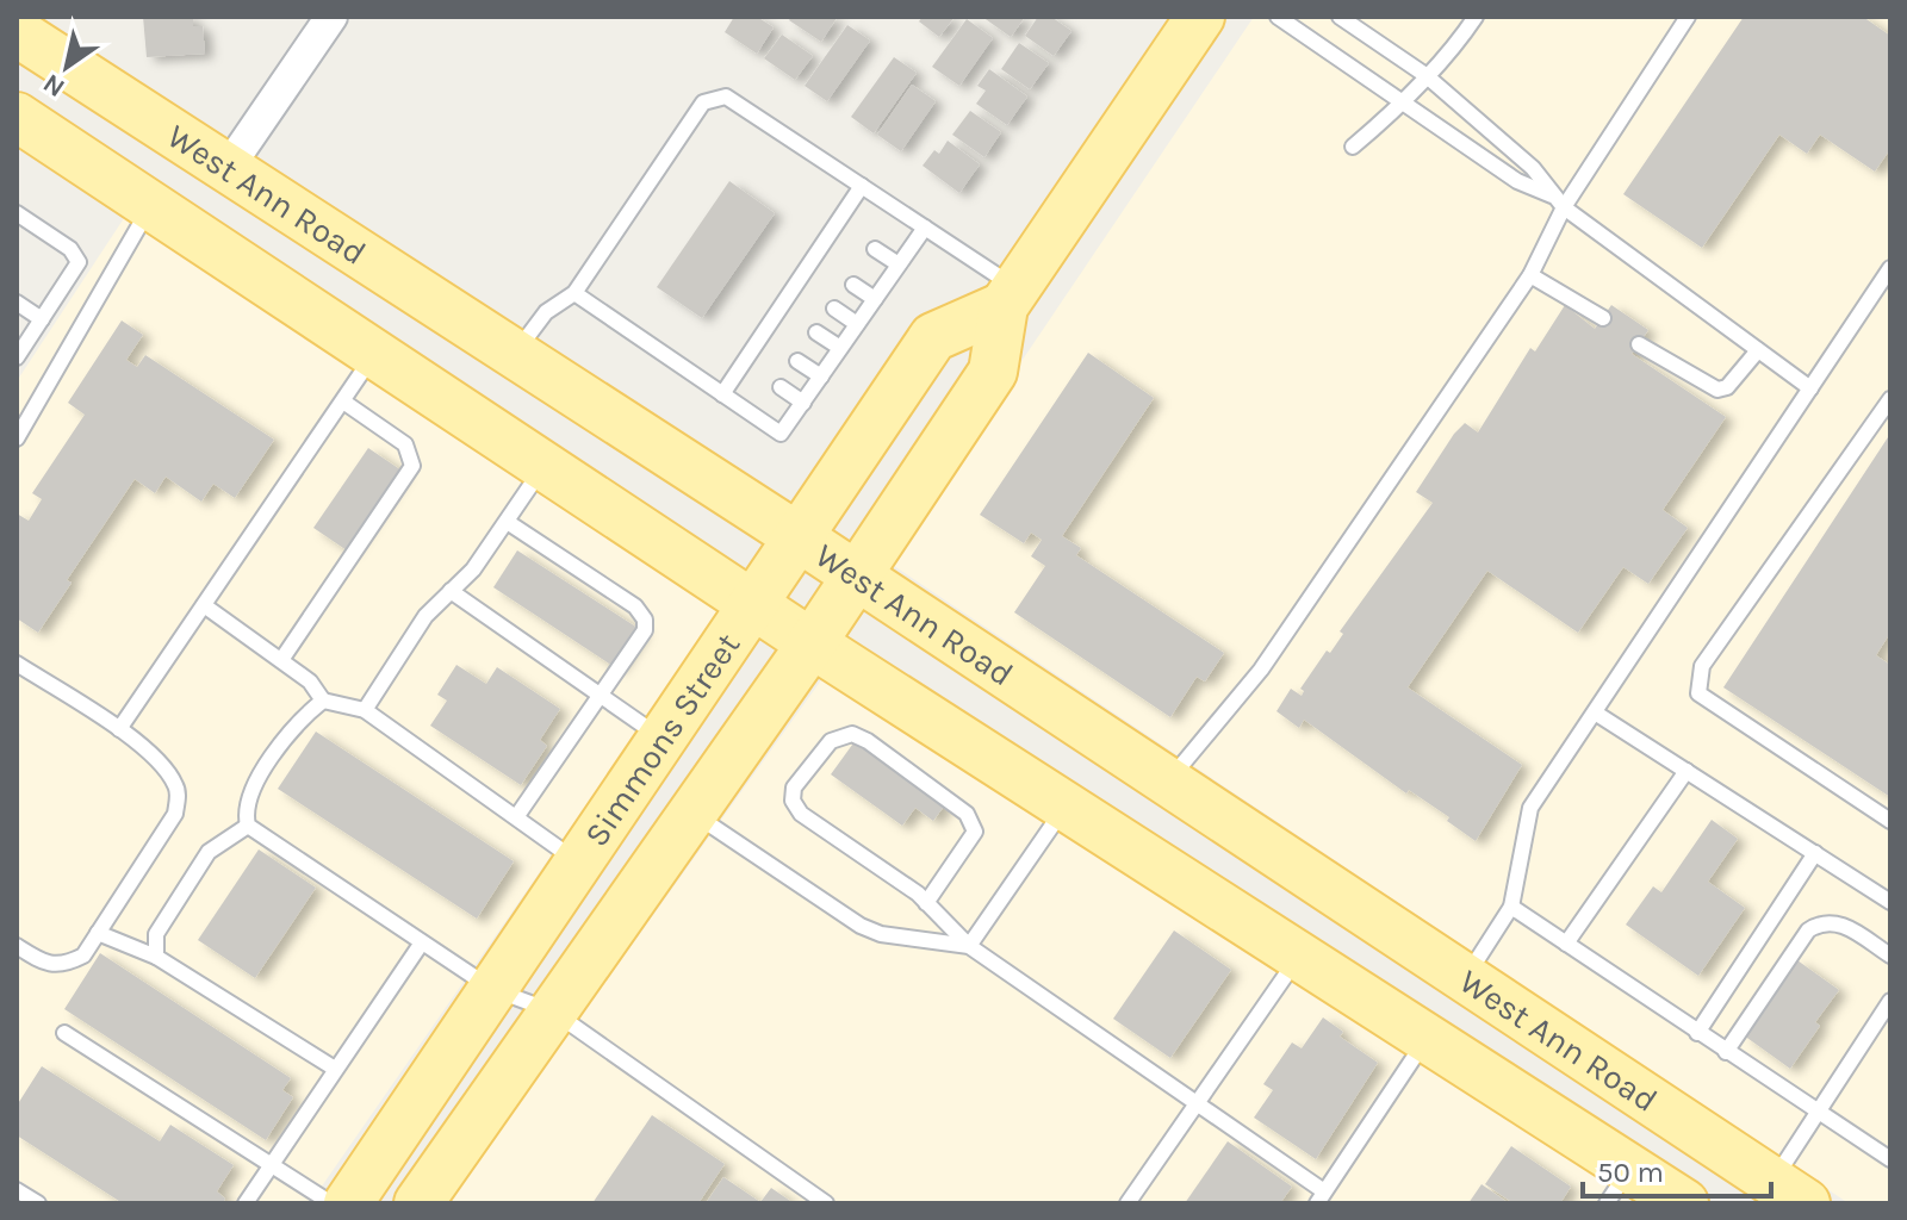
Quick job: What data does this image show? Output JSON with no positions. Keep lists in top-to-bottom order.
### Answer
{
  "streets": {
    "main road": ["West Ann Road", "Simmons Street"]
  },
  "crossings": [
    ["West Ann Road", "Simmons Street"]
  ],
  "scale_bar": "50 m",
  "north": "bottom left"
}
